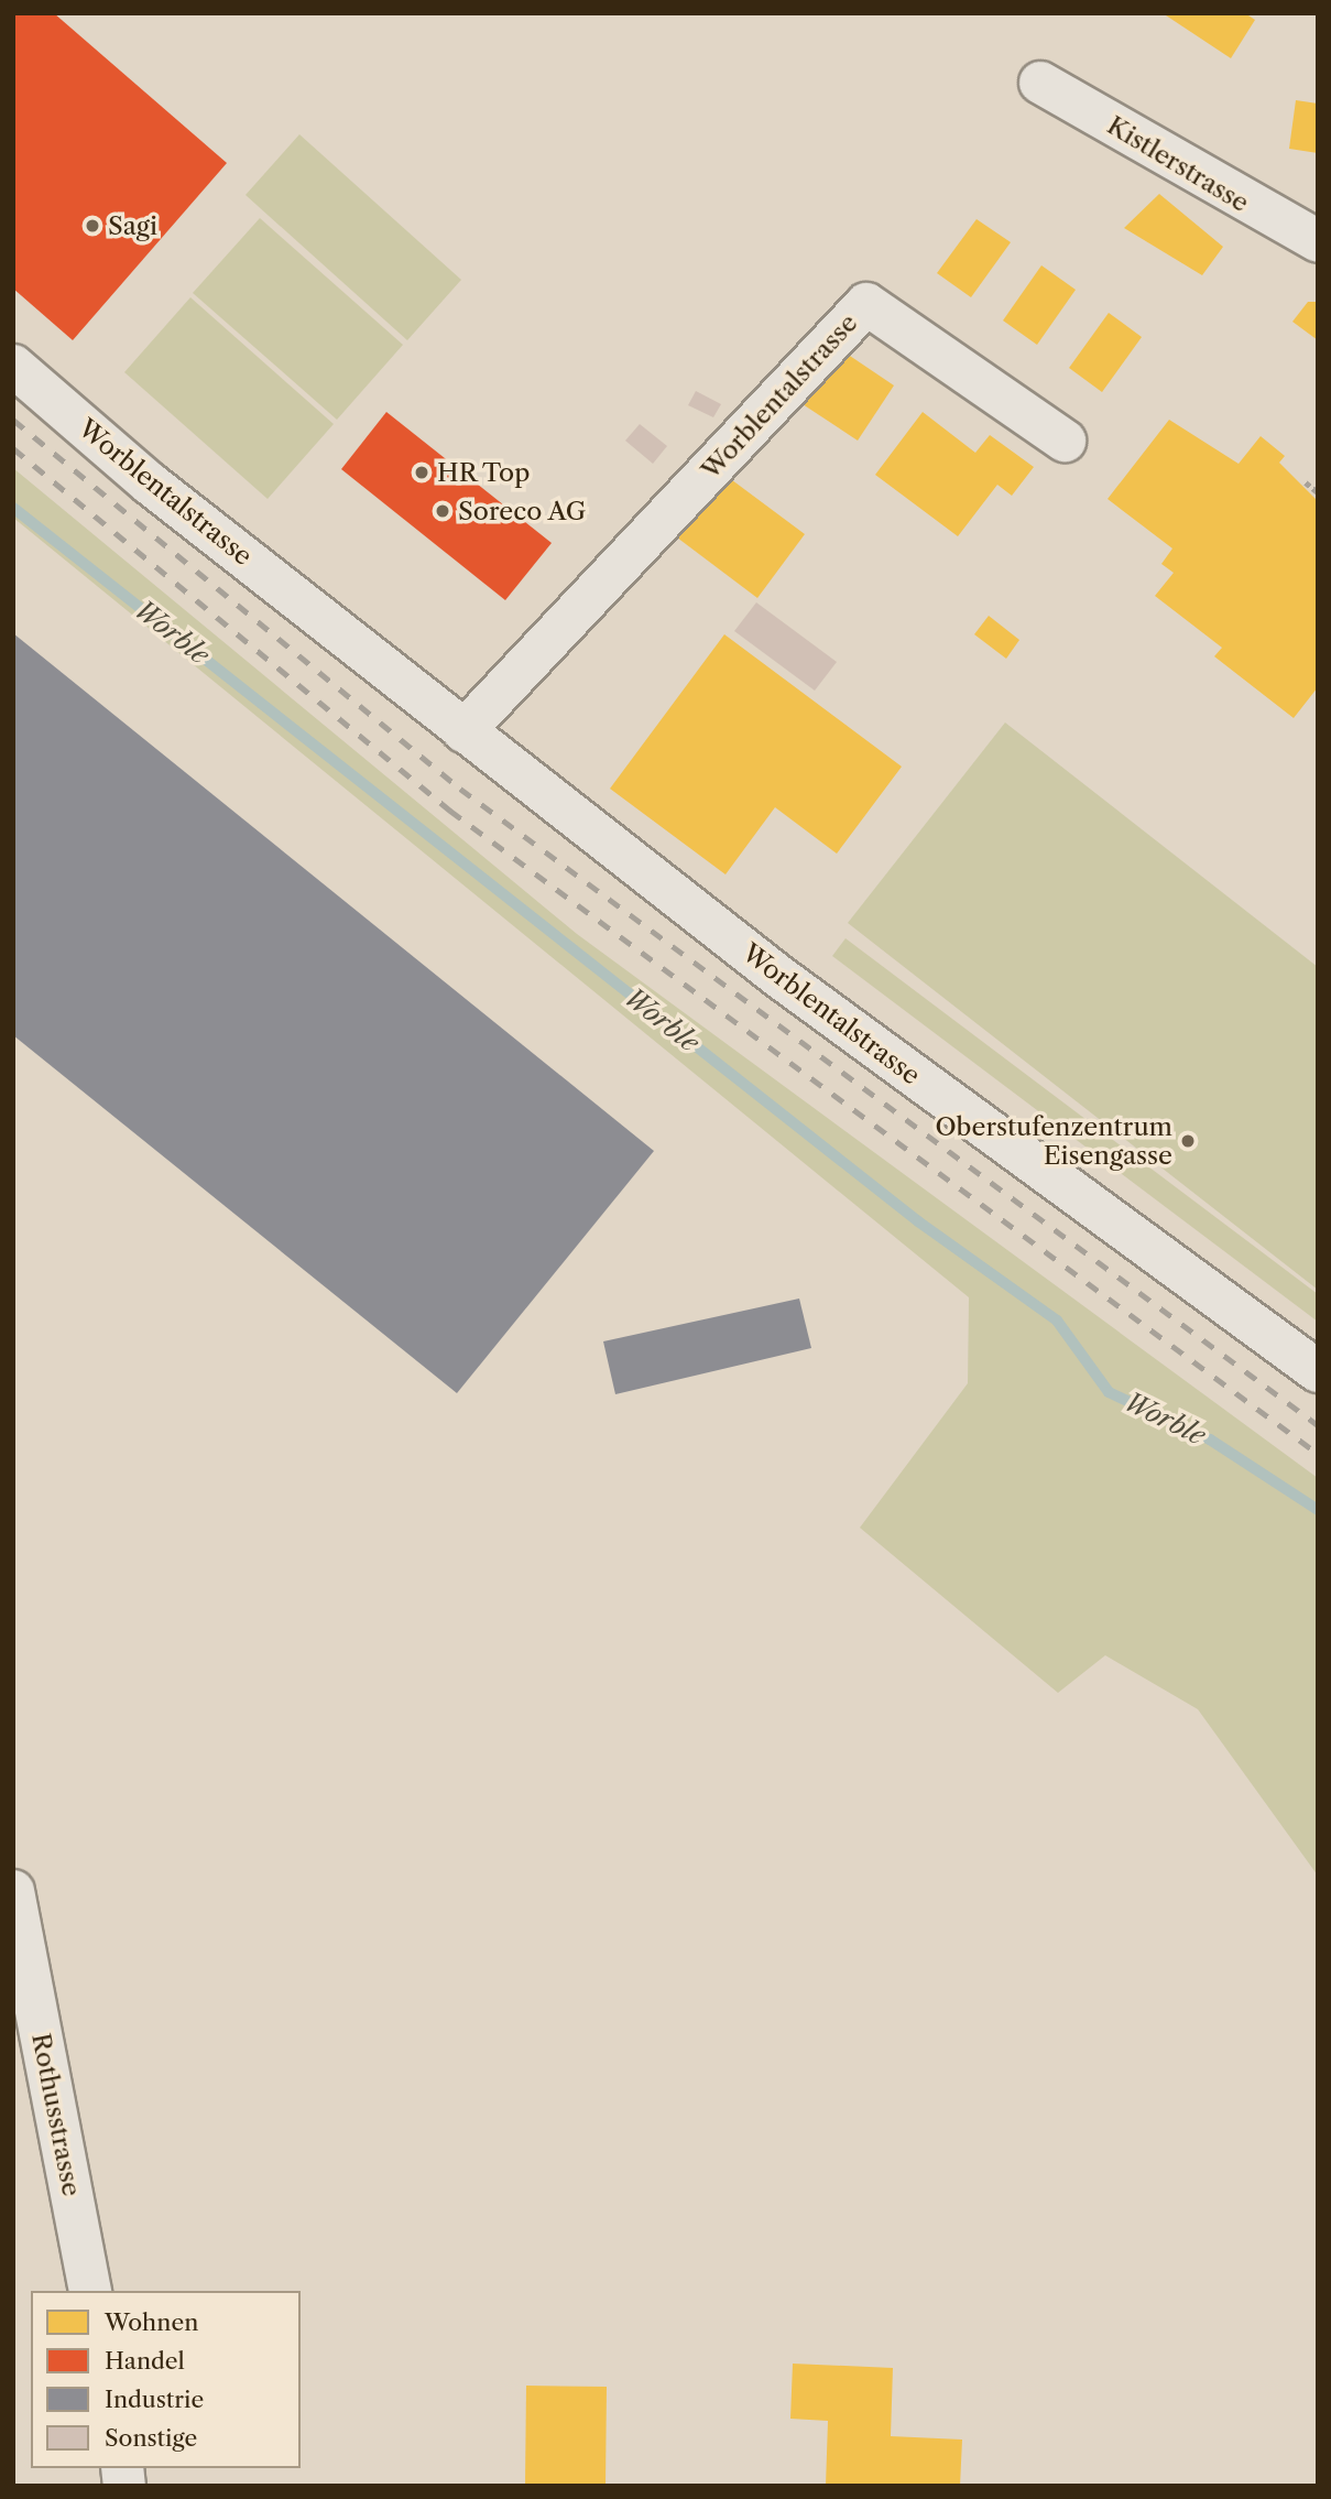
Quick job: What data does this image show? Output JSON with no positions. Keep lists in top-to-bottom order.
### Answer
{
  "streets": {
    "main road": ["Kistlerstrasse", "Worblentalstrasse", "Rothusstrasse"]
  },
  "water": ["Worble"],
  "places": [
    "Sagi",
    "HR Top",
    "Soreco AG",
    "Oberstufenzentrum Eisengasse"
  ],
  "legend": [
    "Wohnen",
    "Handel",
    "Industrie",
    "Sonstige"
  ]
}
